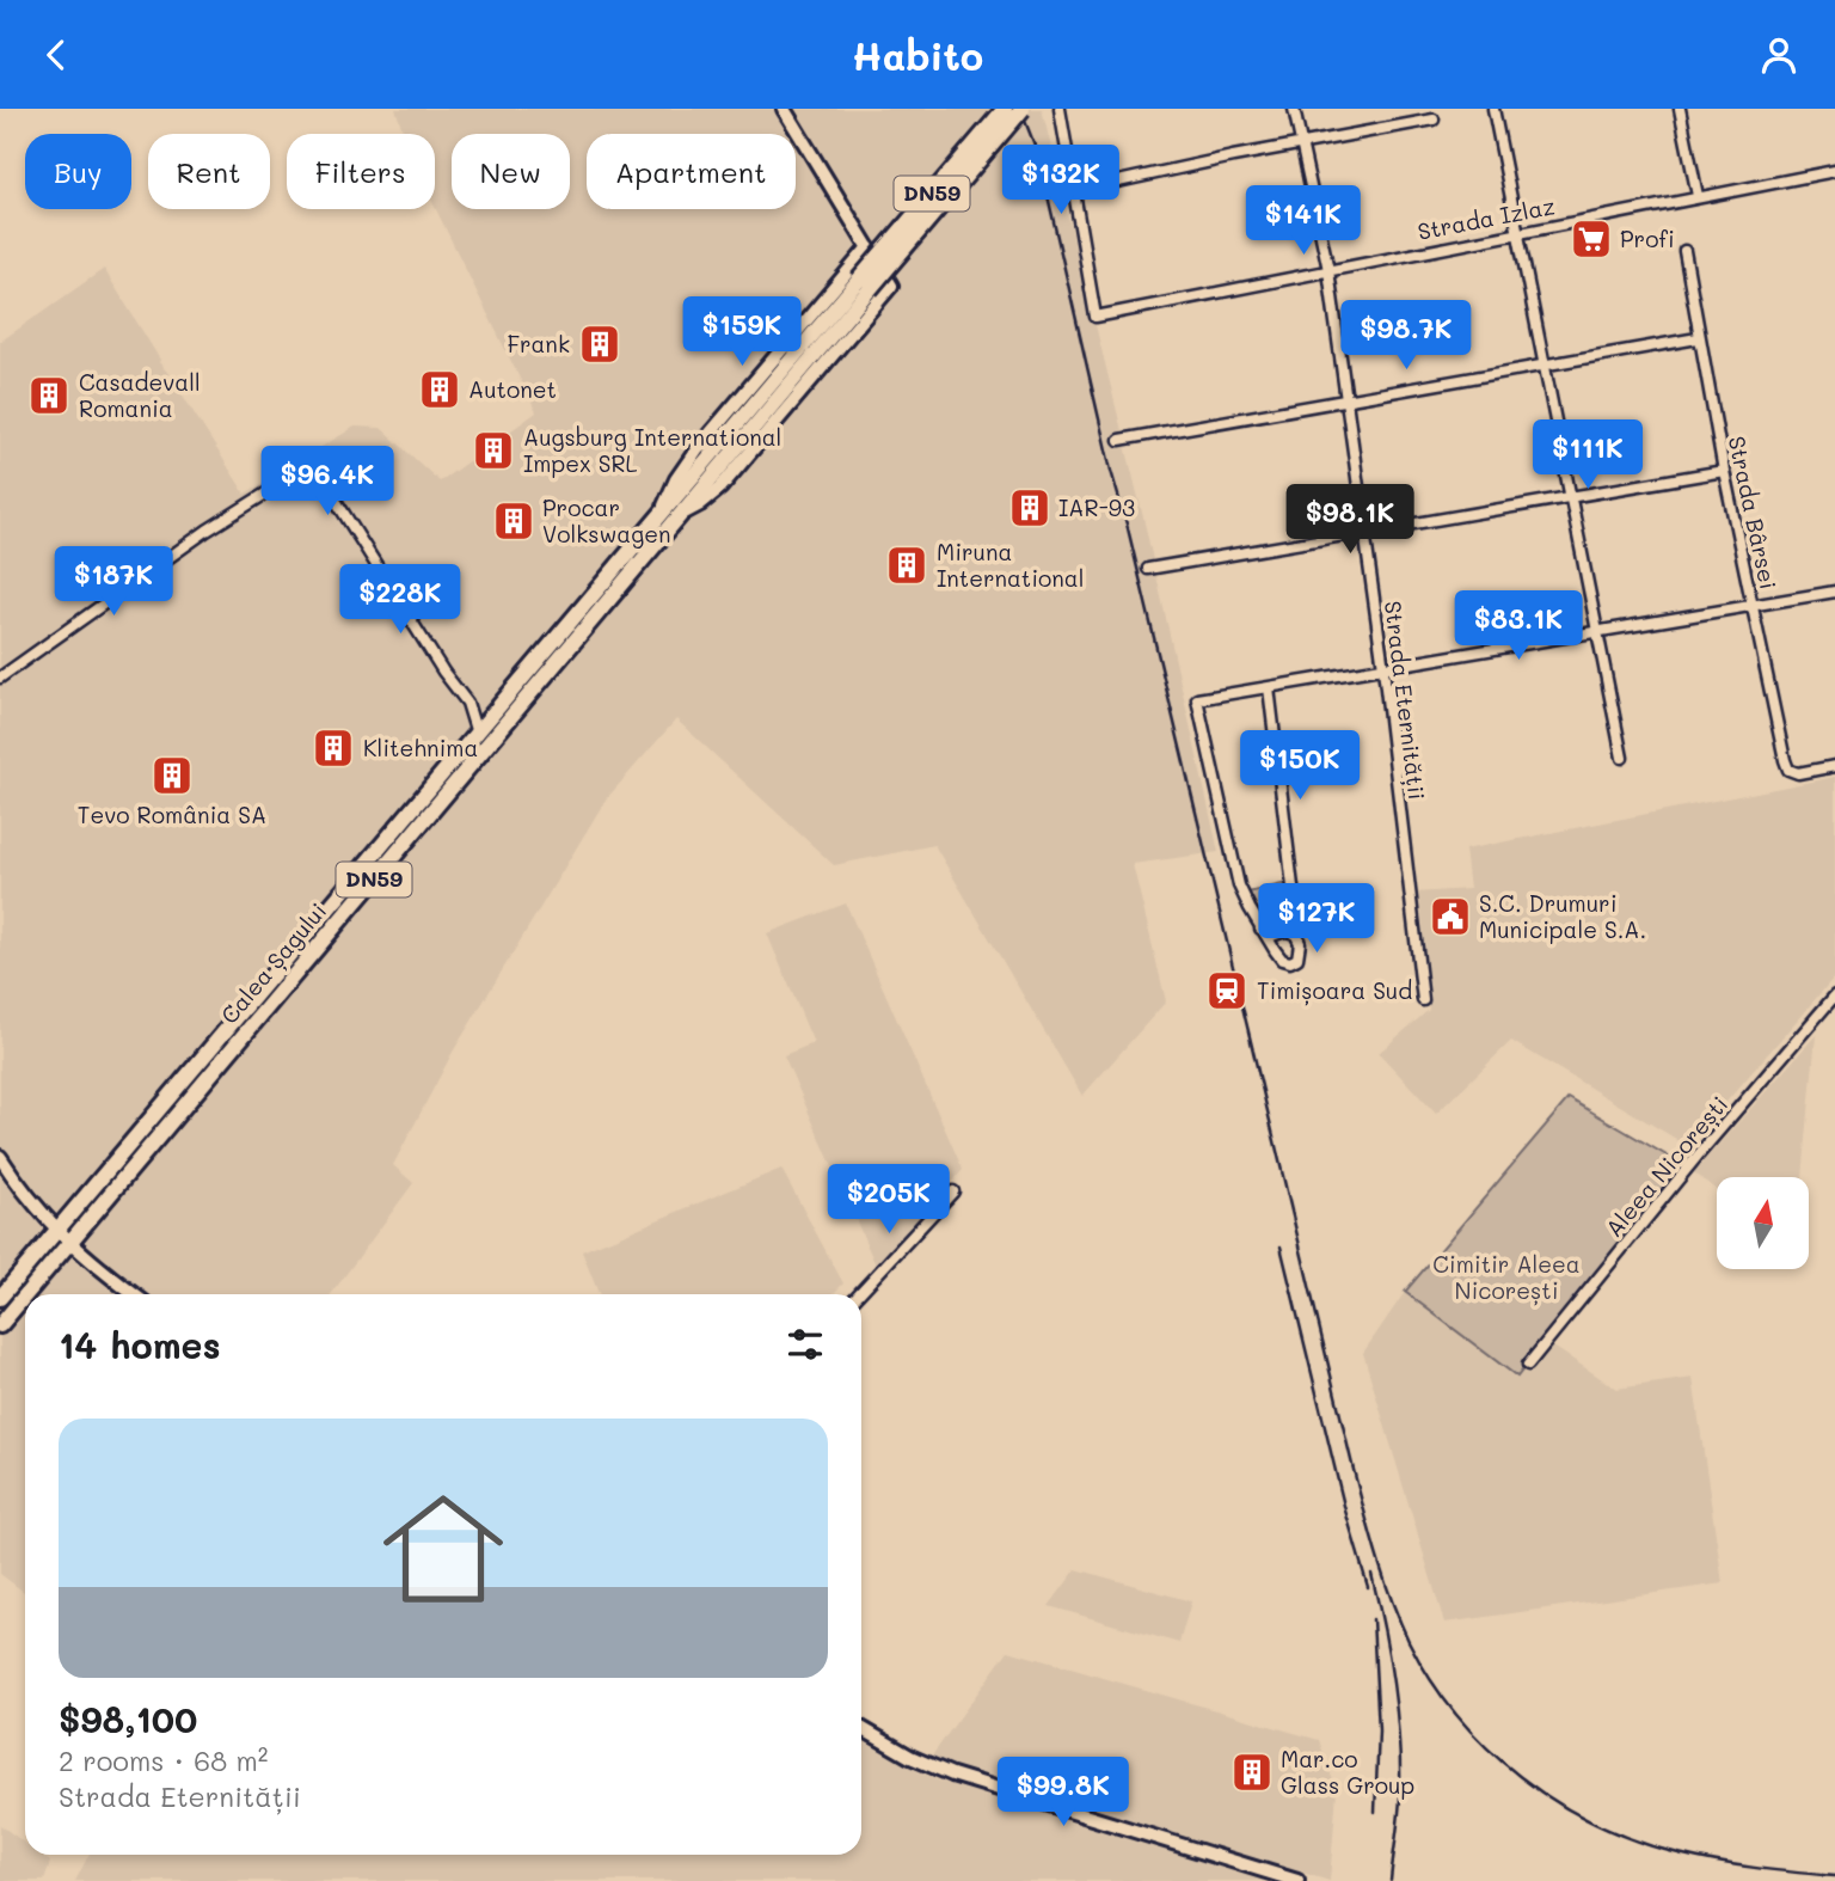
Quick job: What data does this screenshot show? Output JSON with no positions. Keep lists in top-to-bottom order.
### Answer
{
  "streets": {
    "main road": ["DN59", "Calea Șagului"],
    "street": [
      "Strada Izlaz",
      "Strada Bârsei",
      "Strada Eternității",
      "Aleea Nicorești"
    ]
  },
  "crossings": [
    ["Strada Izlaz", "Strada Eternității"]
  ],
  "parks": ["Cimitir Aleea Nicorești"],
  "places": {
    "supermarket": ["Profi"],
    "building": [
      "Frank",
      "Autonet",
      "Casadevall Romania",
      "Augsburg International Impex SRL",
      "IAR-93",
      "Procar Volkswagen",
      "Miruna International",
      "Klitehnima",
      "Tevo România SA",
      "Mar.co Glass Group"
    ],
    "public building": ["S.C. Drumuri Municipale S.A."],
    "station": ["Timișoara Sud"]
  },
  "north": "top",
  "page": {
    "header": "Habito",
    "chip": [
      "Buy",
      "Rent",
      "Filters",
      "New",
      "Apartment"
    ],
    "price": [
      "$132K",
      "$141K",
      "$159K",
      "$98.7K",
      "$111K",
      "$96.4K",
      "$98.1K",
      "$187K",
      "$228K",
      "$83.1K",
      "$150K",
      "$127K",
      "$205K",
      "$99.8K"
    ],
    "heading": "14 homes",
    "list": [
      {
        "name": "$98,100",
        "note": "2 rooms · 68 m² · Strada Eternității"
      }
    ]
  }
}
